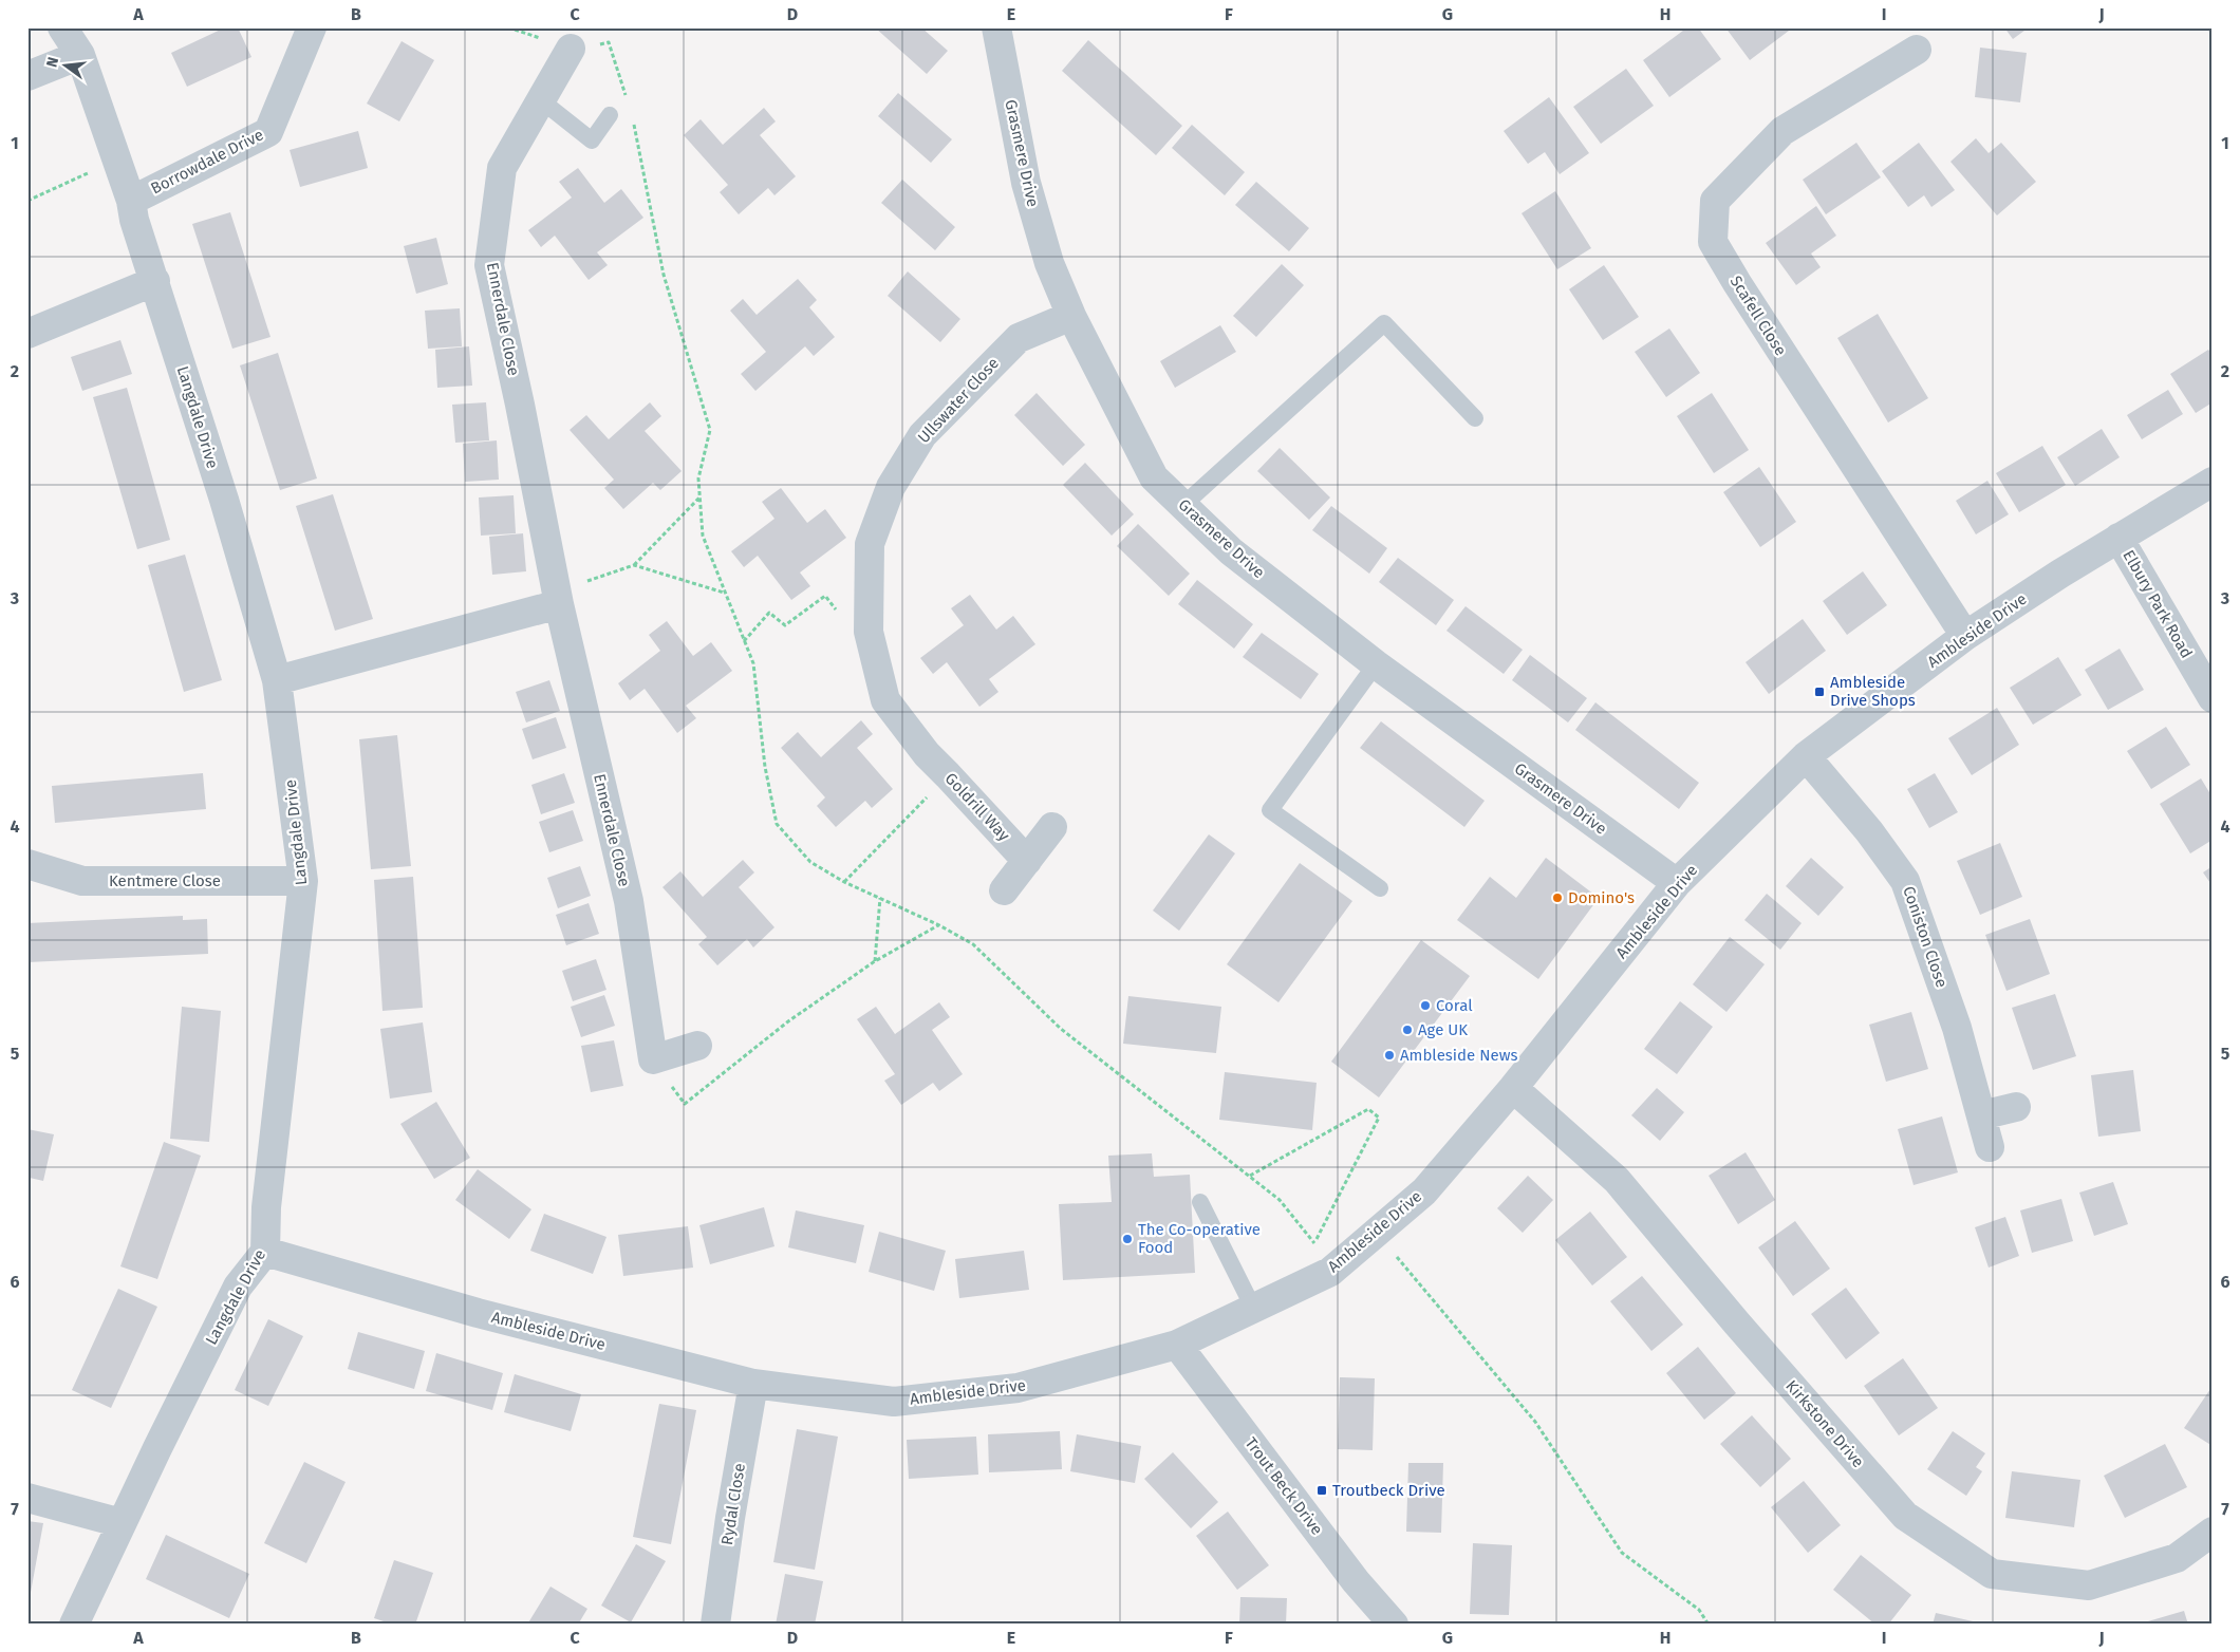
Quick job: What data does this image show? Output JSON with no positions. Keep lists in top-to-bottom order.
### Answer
{
  "streets": {
    "street": [
      "Grasmere Drive",
      "Borrowdale Drive",
      "Scafell Close",
      "Ennerdale Close",
      "Ullswater Close",
      "Langdale Drive",
      "Elbury Park Road",
      "Ambleside Drive",
      "Goldrill Way",
      "Kentmere Close",
      "Coniston Close",
      "Kirkstone Drive",
      "Trout Beck Drive",
      "Rydal Close"
    ]
  },
  "crossings": [
    ["Grasmere Drive", "Ullswater Close"],
    ["Grasmere Drive", "Ambleside Drive"],
    ["Borrowdale Drive", "Langdale Drive"],
    ["Scafell Close", "Ambleside Drive"],
    ["Ullswater Close", "Goldrill Way"],
    ["Langdale Drive", "Ambleside Drive"],
    ["Langdale Drive", "Kentmere Close"],
    ["Elbury Park Road", "Ambleside Drive"],
    ["Ambleside Drive", "Coniston Close"],
    ["Ambleside Drive", "Kirkstone Drive"],
    ["Ambleside Drive", "Trout Beck Drive"],
    ["Ambleside Drive", "Rydal Close"]
  ],
  "places": {
    "transit": ["Ambleside Drive Shops", "Troutbeck Drive"],
    "other": [
      "Domino's",
      "Coral",
      "Age UK",
      "Ambleside News",
      "The Co-operative Food"
    ]
  },
  "north": "left",
  "grid": {
    "columns": [
      "A",
      "B",
      "C",
      "D",
      "E",
      "F",
      "G",
      "H",
      "I",
      "J"
    ],
    "rows": [
      "1",
      "2",
      "3",
      "4",
      "5",
      "6",
      "7"
    ]
  }
}
